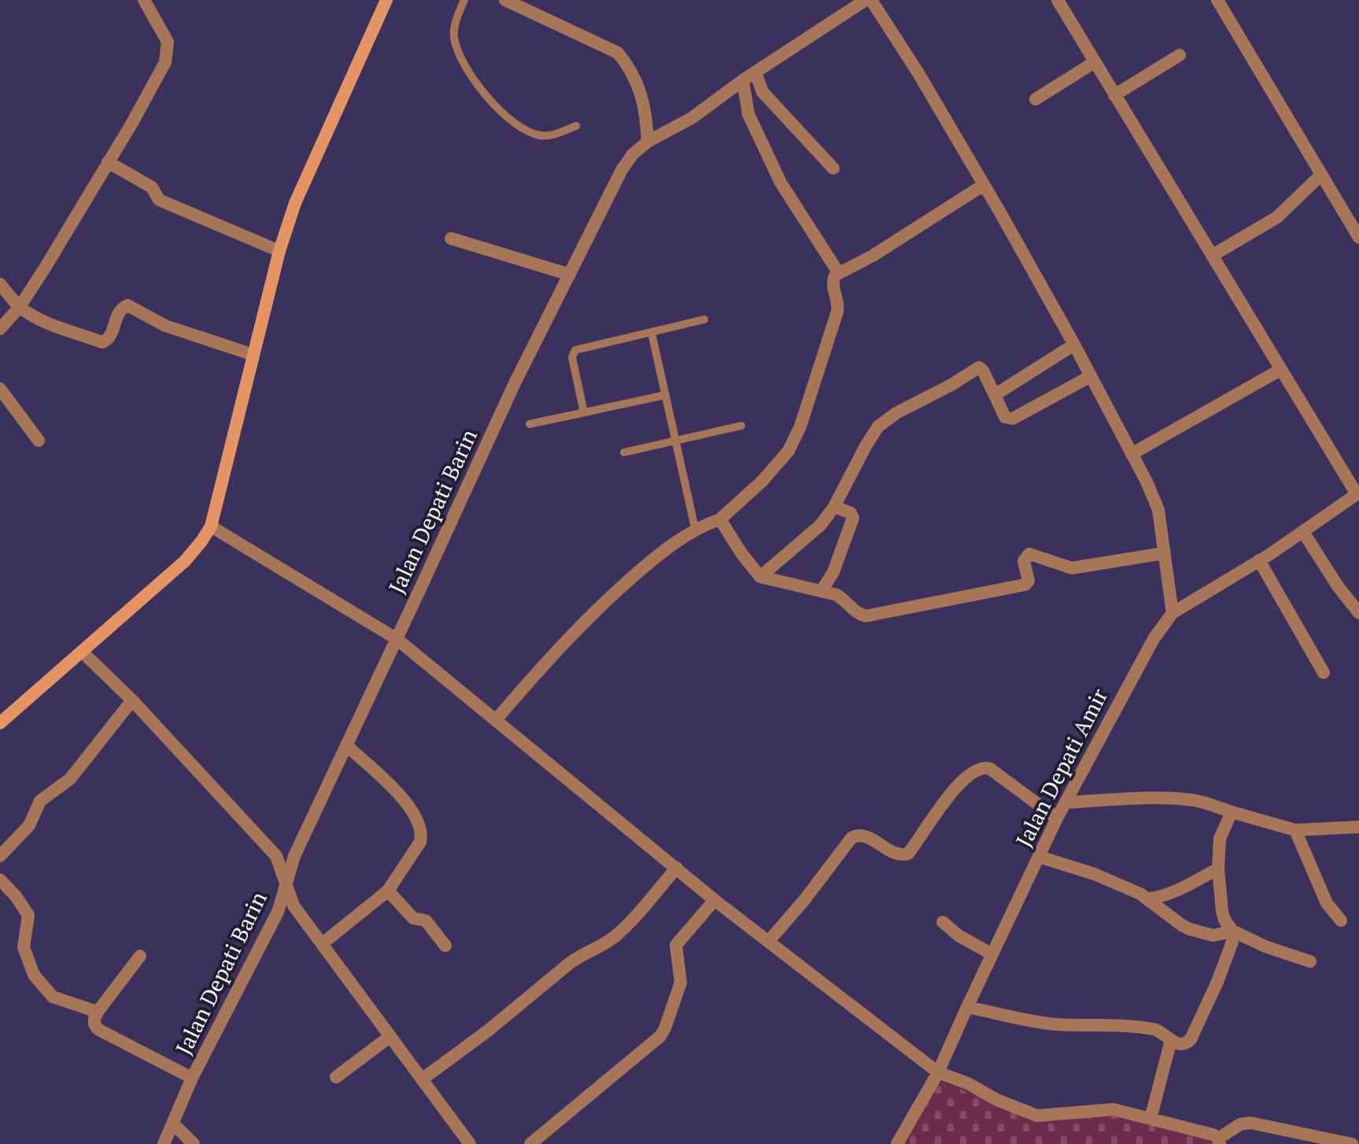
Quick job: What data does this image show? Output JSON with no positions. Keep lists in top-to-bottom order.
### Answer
{
  "streets": {
    "street": ["Jalan Depati Barin", "Jalan Depati Amir"]
  }
}
